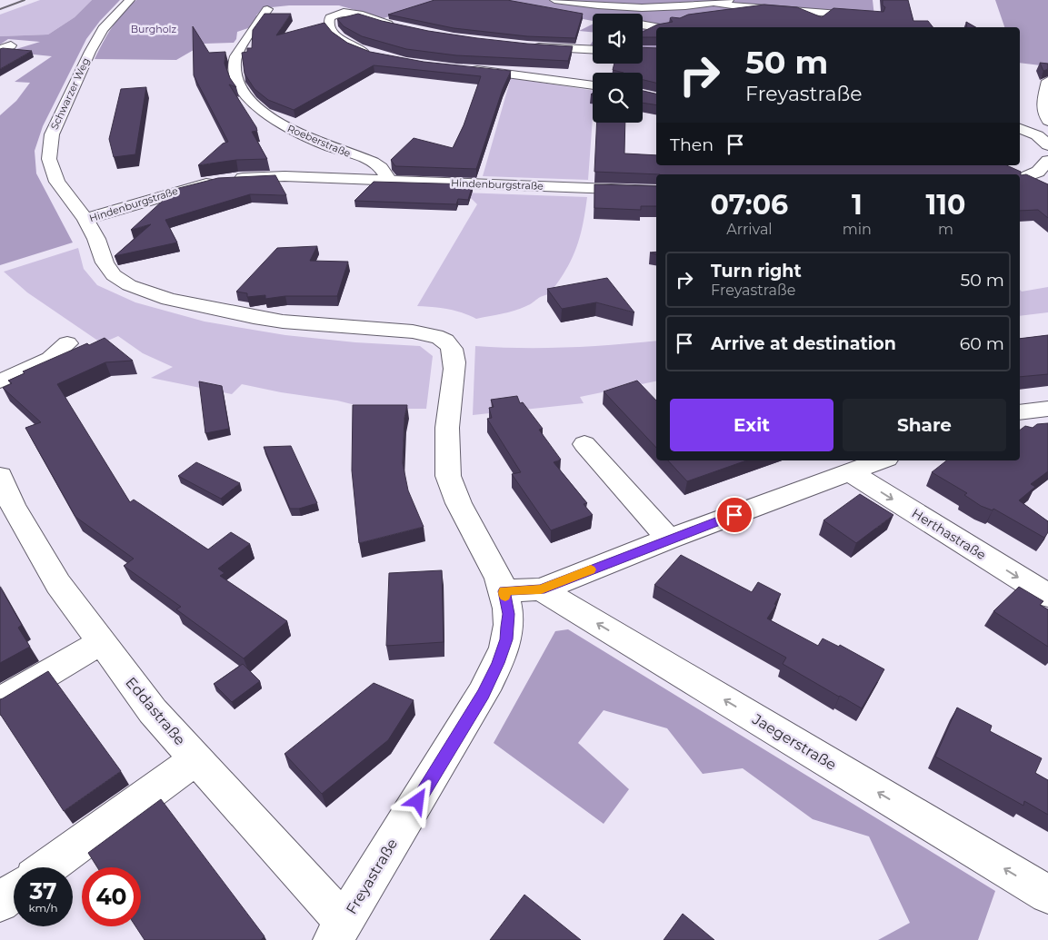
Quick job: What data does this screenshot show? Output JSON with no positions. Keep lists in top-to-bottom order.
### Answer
{
  "streets": {
    "street": [
      "Schwarzer Weg",
      "Roeberstraße",
      "Hindenburgstraße",
      "Herthastraße",
      "Eddastraße",
      "Jaegerstraße",
      "Freyastraße"
    ]
  },
  "crossings": [
    ["Schwarzer Weg", "Hindenburgstraße"],
    ["Roeberstraße", "Hindenburgstraße"],
    ["Hindenburgstraße", "Freyastraße"],
    ["Eddastraße", "Freyastraße"]
  ],
  "one_way": ["Herthastraße", "Jaegerstraße"],
  "parks": ["Burgholz"],
  "page": {
    "turn": ["50 m", "Freyastraße"],
    "then": "Then",
    "eta": [
      "07:06",
      "Arrival",
      "1",
      "min",
      "110",
      "m"
    ],
    "list": [
      {
        "name": "Turn right",
        "note": "Freyastraße",
        "value": "50 m"
      },
      {
        "name": "Arrive at destination",
        "value": "60 m"
      }
    ],
    "buttons": ["Exit", "Share"],
    "speed": "37 km/h",
    "limit": "40"
  }
}
